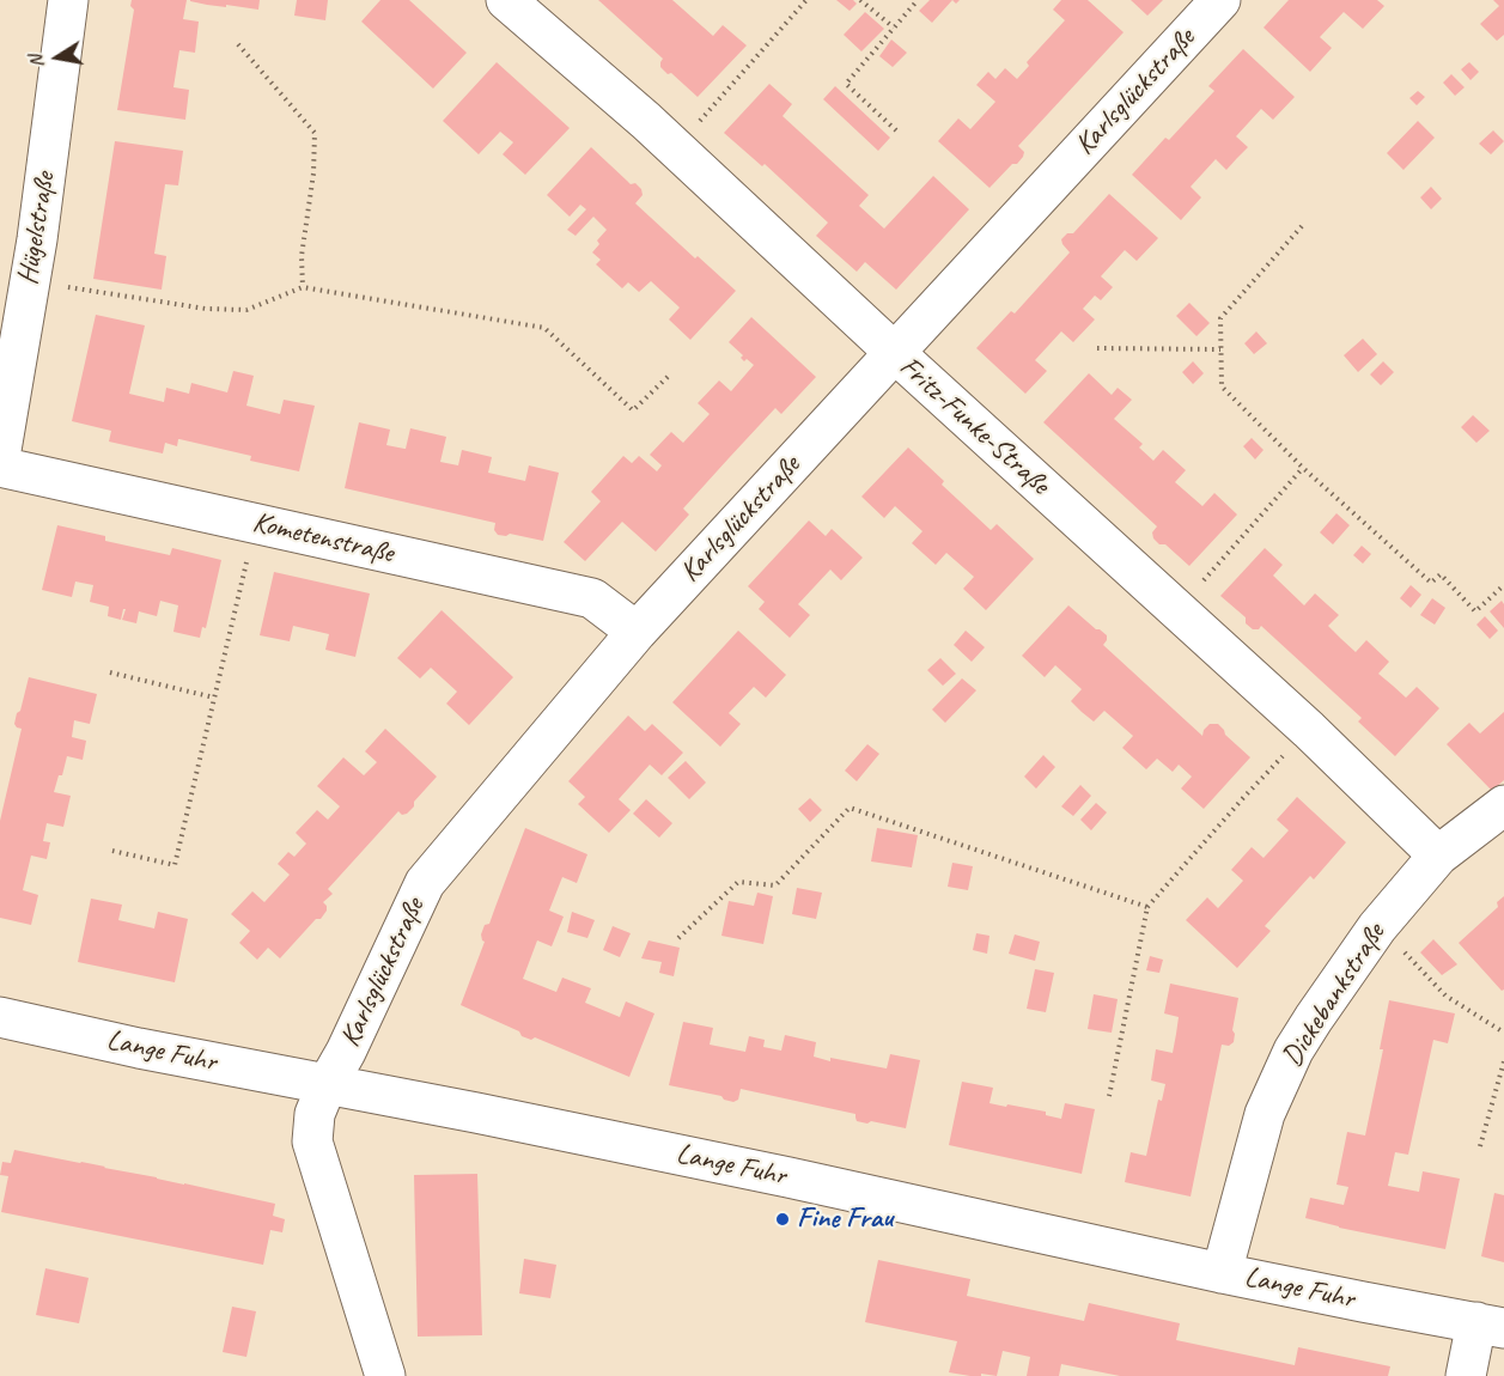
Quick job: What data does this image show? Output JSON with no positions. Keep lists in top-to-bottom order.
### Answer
{
  "streets": {
    "street": [
      "Karlsglückstraße",
      "Hügelstraße",
      "Fritz-Funke-Straße",
      "Kometenstraße",
      "Dickebankstraße",
      "Lange Fuhr"
    ]
  },
  "crossings": [
    ["Karlsglückstraße", "Fritz-Funke-Straße"],
    ["Karlsglückstraße", "Kometenstraße"],
    ["Karlsglückstraße", "Lange Fuhr"],
    ["Fritz-Funke-Straße", "Dickebankstraße"],
    ["Dickebankstraße", "Lange Fuhr"]
  ],
  "places": ["Fine Frau"],
  "north": "left"
}
